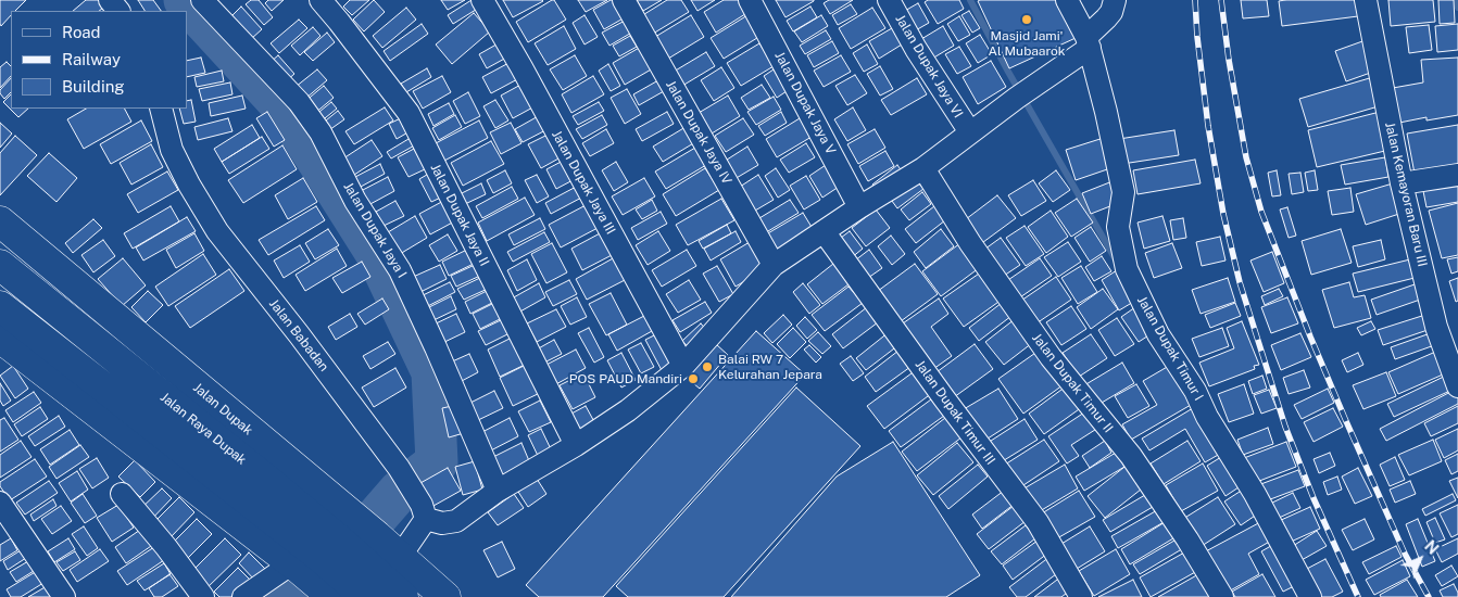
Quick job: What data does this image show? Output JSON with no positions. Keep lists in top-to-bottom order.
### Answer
{
  "streets": {
    "main road": ["Jalan Dupak", "Jalan Raya Dupak"],
    "street": [
      "Jalan Dupak Jaya VI",
      "Jalan Dupak Jaya V",
      "Jalan Dupak Jaya IV",
      "Jalan Dupak Jaya III",
      "Jalan Kemayoran Baru III",
      "Jalan Dupak Jaya II",
      "Jalan Dupak Jaya I",
      "Jalan Babadan",
      "Jalan Dupak Timur I",
      "Jalan Dupak Timur II",
      "Jalan Dupak Timur III"
    ]
  },
  "crossings": [
    ["Jalan Dupak", "Jalan Raya Dupak"]
  ],
  "places": ["Masjid Jami' Al Mubaarok", "Balai RW 7 Kelurahan Jepara", "POS PAUD Mandiri"],
  "legend": ["Road", "Railway", "Building"],
  "north": "top right"
}
